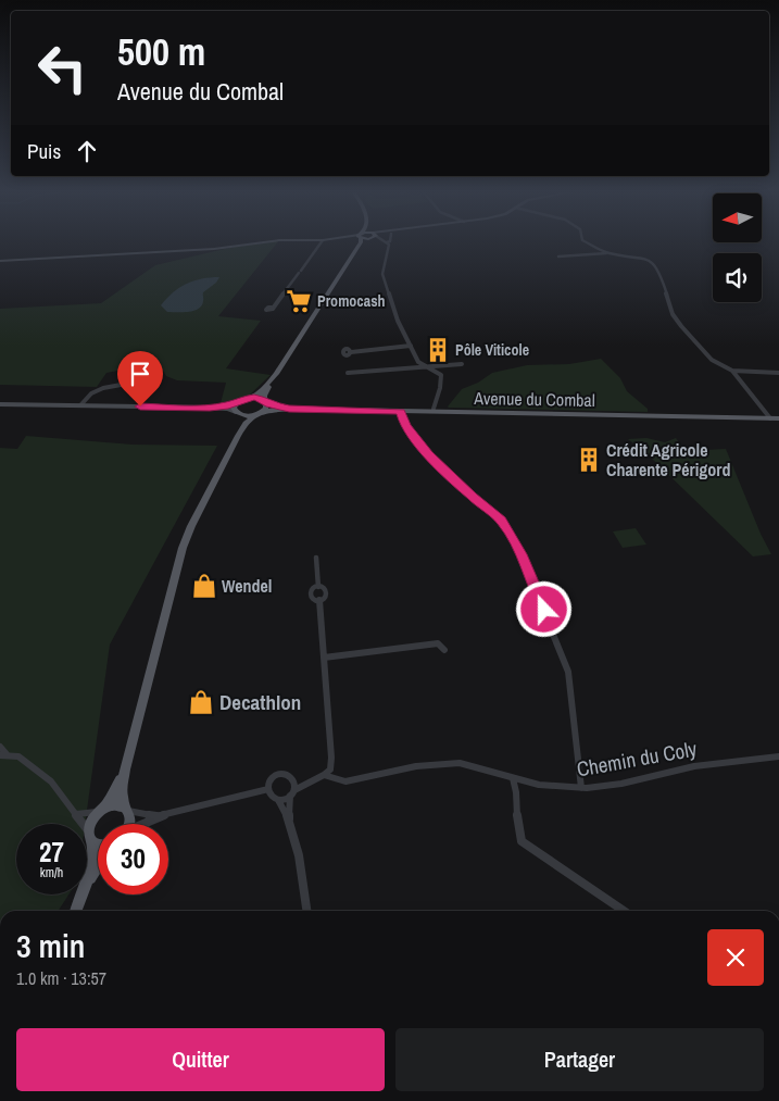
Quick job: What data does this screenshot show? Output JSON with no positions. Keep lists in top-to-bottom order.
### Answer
{
  "streets": {
    "main road": ["Avenue du Combal"],
    "street": ["Chemin du Coly"]
  },
  "places": {
    "supermarket": ["Promocash"],
    "building": ["Pôle Viticole", "Crédit Agricole Charente Périgord"],
    "shop": ["Wendel", "Decathlon"]
  },
  "north": "left",
  "page": {
    "turn": ["500 m", "Avenue du Combal"],
    "then": "Puis",
    "speed": "27 km/h",
    "limit": "30",
    "heading": ["3 min", "1.0 km · 13:57"],
    "buttons": ["Quitter", "Partager"]
  }
}
